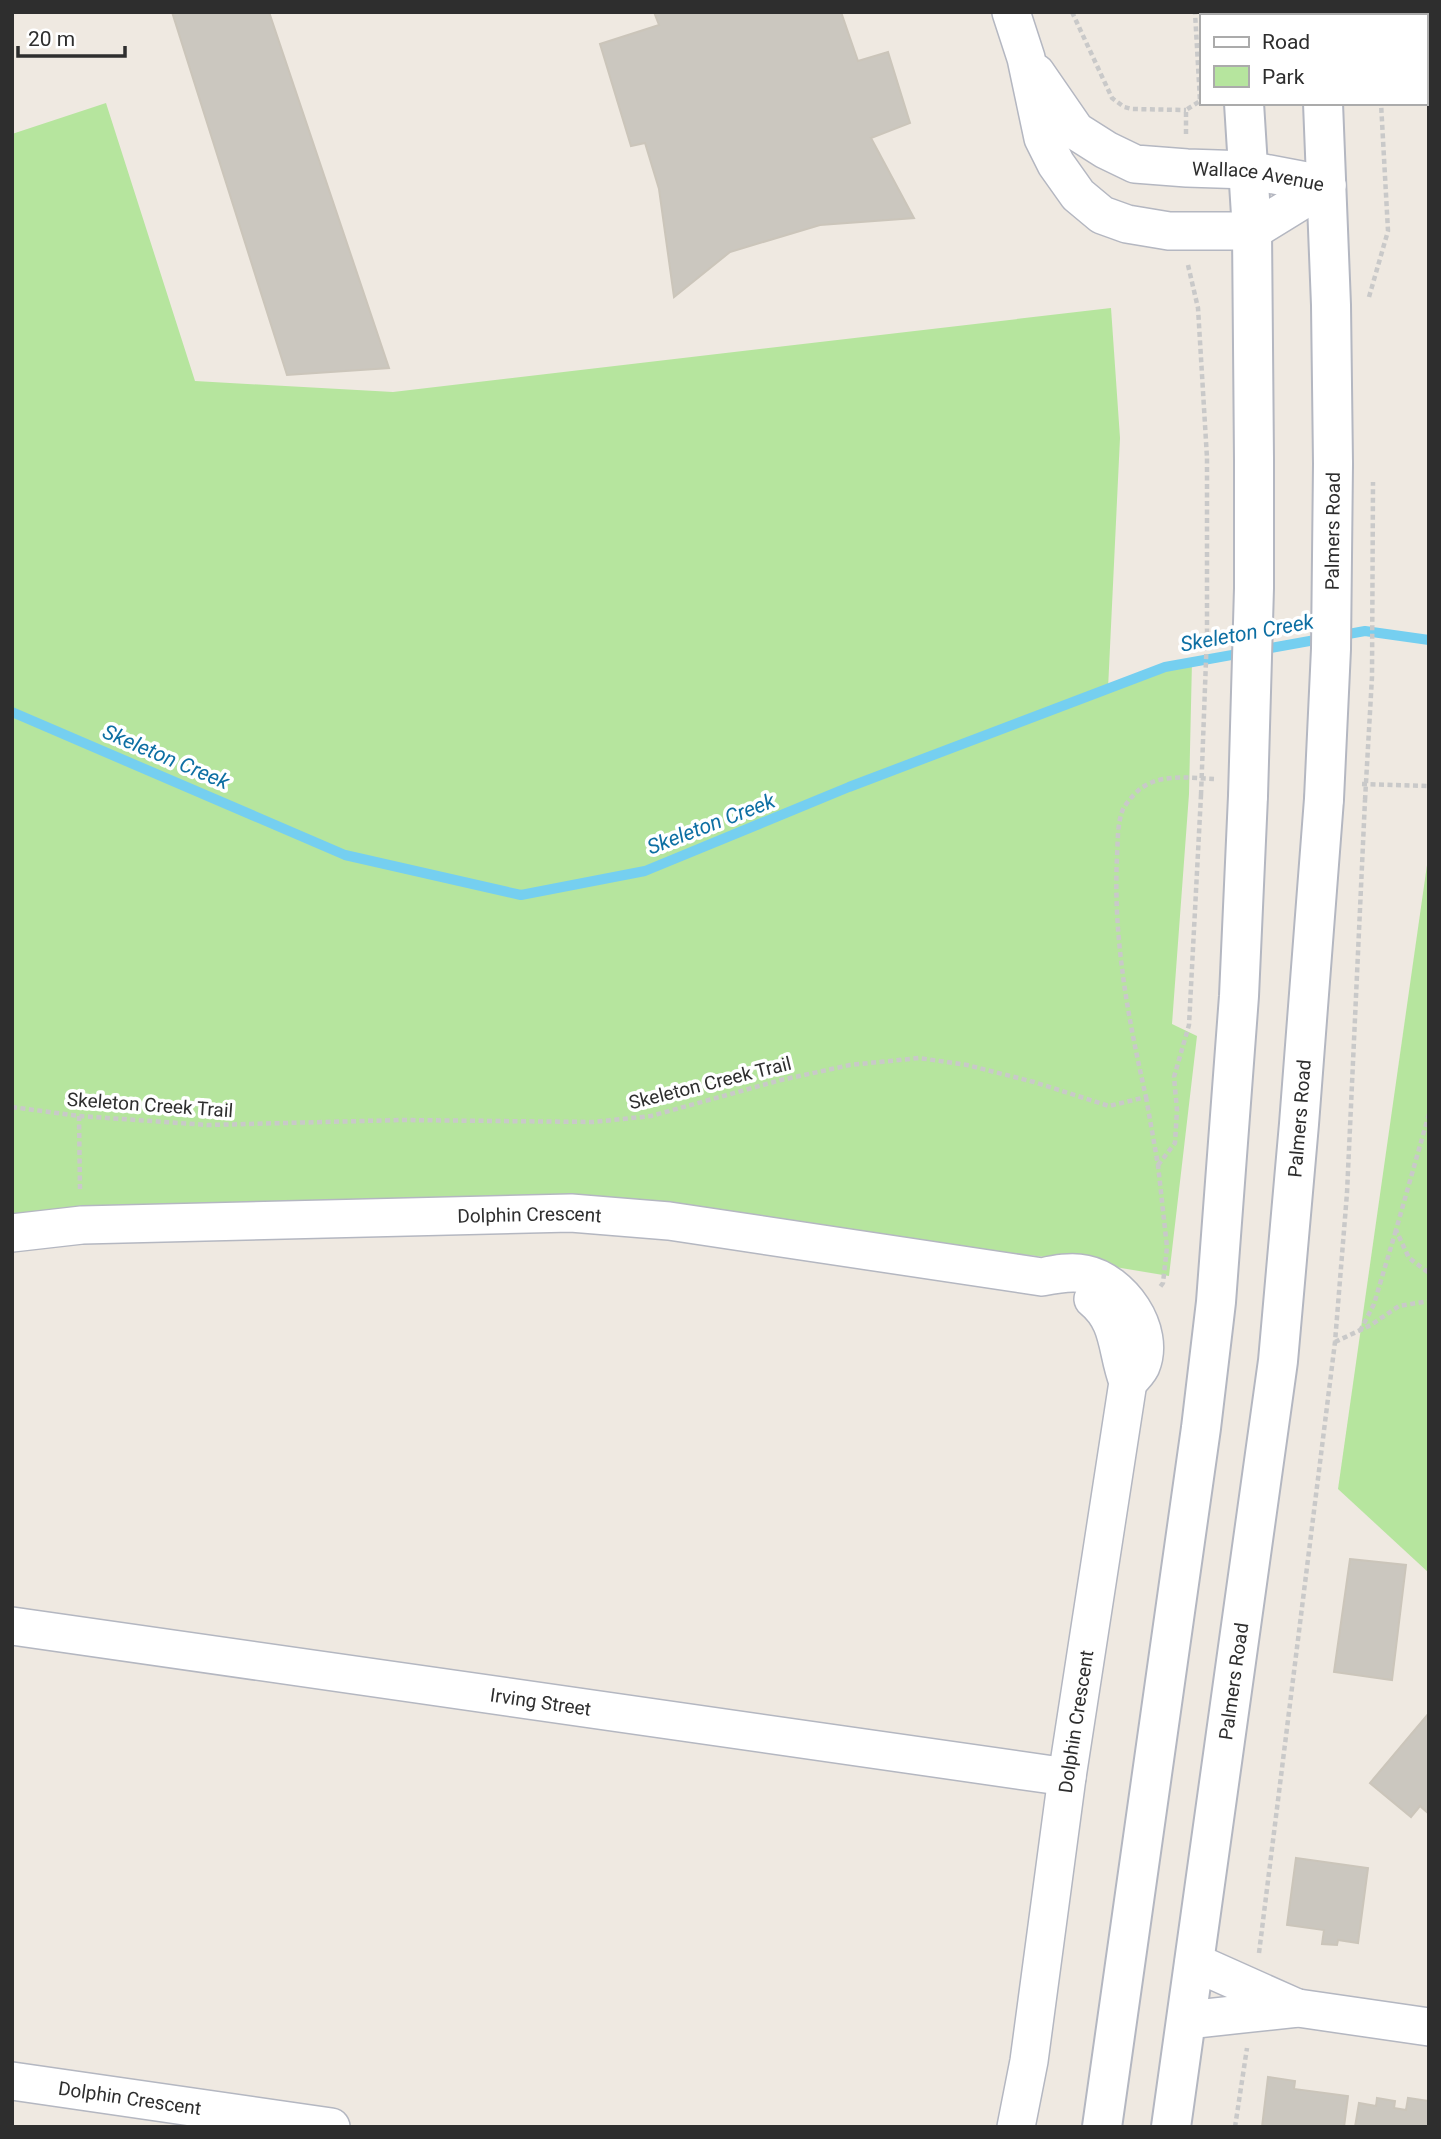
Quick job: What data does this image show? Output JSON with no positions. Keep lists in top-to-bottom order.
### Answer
{
  "streets": {
    "main road": ["Palmers Road"],
    "street": ["Wallace Avenue", "Dolphin Crescent", "Irving Street"],
    "path": ["Skeleton Creek Trail"]
  },
  "crossings": [
    ["Wallace Avenue", "Palmers Road"],
    ["Dolphin Crescent", "Irving Street"]
  ],
  "water": ["Skeleton Creek"],
  "legend": ["Road", "Park"],
  "scale_bar": "20 m"
}
